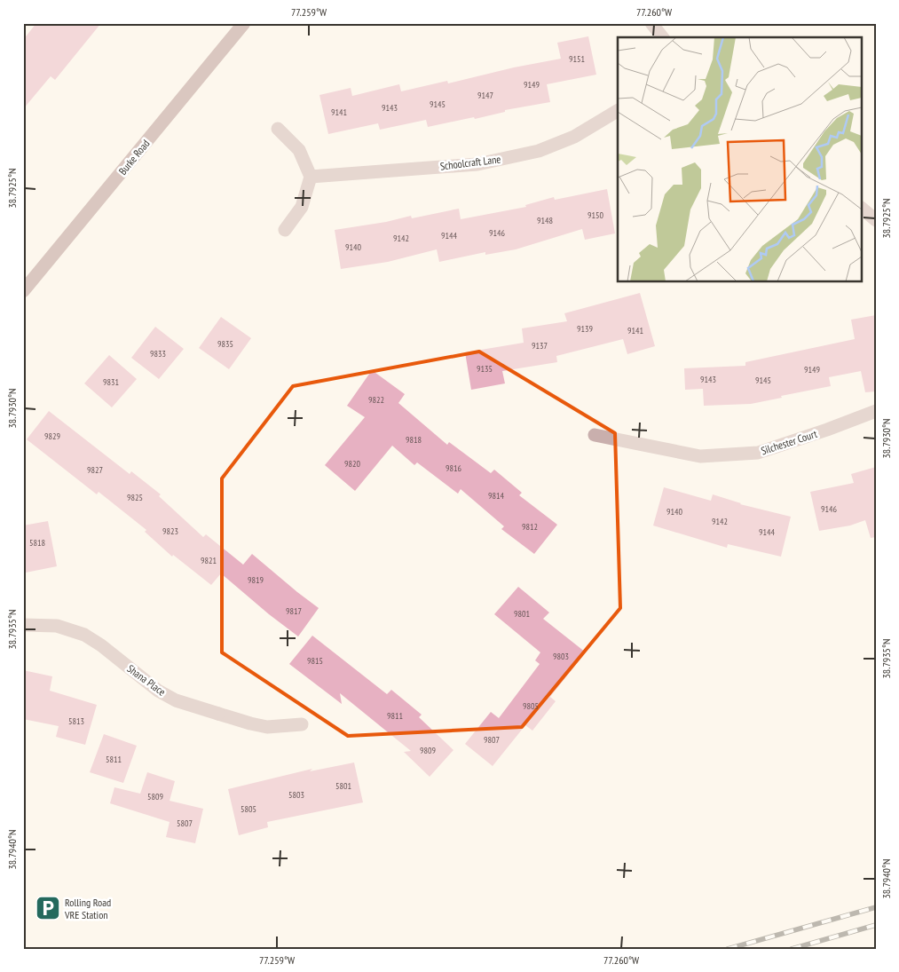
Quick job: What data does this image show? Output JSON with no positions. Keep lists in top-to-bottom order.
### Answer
{
  "streets": {
    "street": [
      "Burke Road",
      "Schoolcraft Lane",
      "Silchester Court",
      "Shana Place"
    ]
  },
  "places": {
    "parking": ["Rolling Road VRE Station"]
  },
  "house_numbers": [
    "9151",
    "9149",
    "9147",
    "9145",
    "9143",
    "9141",
    "9150",
    "9148",
    "9146",
    "9144",
    "9142",
    "9140",
    "9139",
    "9141",
    "9835",
    "9137",
    "9833",
    "9135",
    "9149",
    "9143",
    "9145",
    "9831",
    "9822",
    "9829",
    "9818",
    "9820",
    "9816",
    "9827",
    "9814",
    "9825",
    "9146",
    "9140",
    "9142",
    "9812",
    "9823",
    "9144",
    "5818",
    "9821",
    "9819",
    "9817",
    "9801",
    "9803",
    "9815",
    "9805",
    "9811",
    "5813",
    "9807",
    "9809",
    "5811",
    "5801",
    "5803",
    "5809",
    "5805",
    "5807"
  ],
  "coordinates": [
    "77.259°W",
    "77.260°W",
    "38.7925°N",
    "38.7930°N",
    "38.7935°N",
    "38.7940°N"
  ]
}
